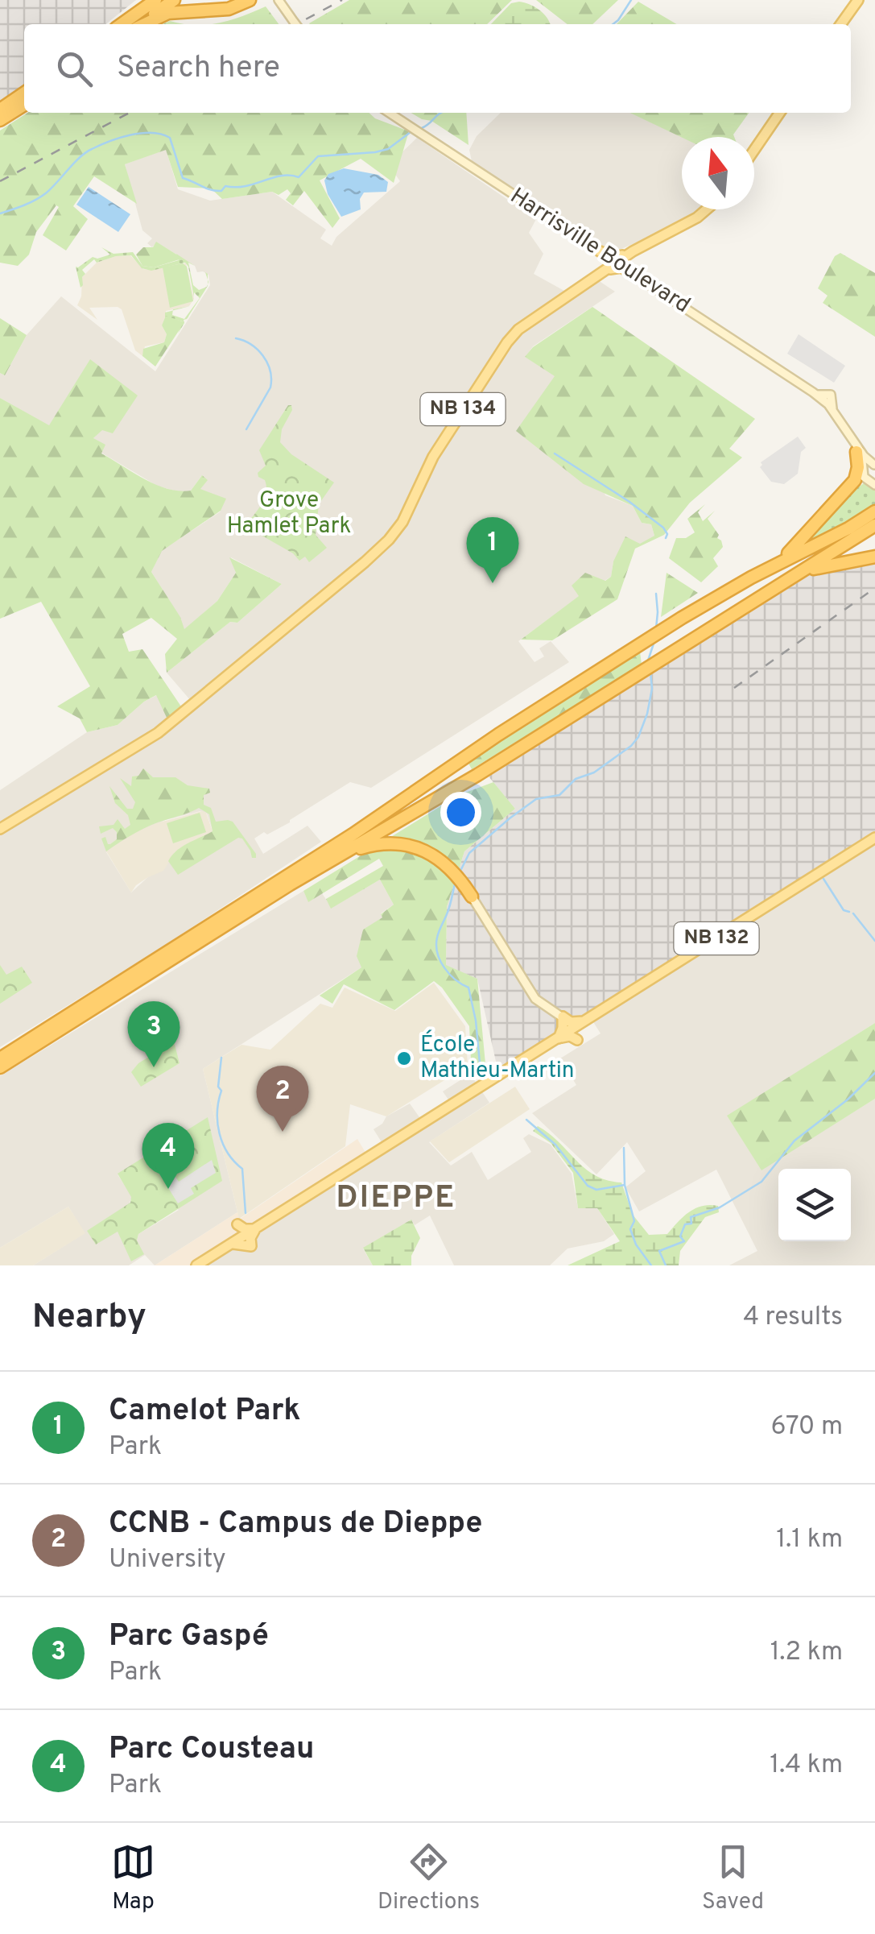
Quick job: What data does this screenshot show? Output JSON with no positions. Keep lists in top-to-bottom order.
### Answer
{
  "streets": {
    "main road": ["Harrisville Boulevard", "NB 134", "NB 132"]
  },
  "crossings": [
    ["Harrisville Boulevard", "NB 134"]
  ],
  "districts": ["DIEPPE"],
  "parks": ["Grove Hamlet Park"],
  "places": ["École Mathieu-Martin"],
  "north": "top",
  "page": {
    "search": "Search here",
    "pins": [
      "1",
      "3",
      "2",
      "4"
    ],
    "heading": ["Nearby", "4 results"],
    "list": [
      {
        "mark": "1",
        "name": "Camelot Park",
        "note": "Park",
        "value": "670 m"
      },
      {
        "mark": "2",
        "name": "CCNB - Campus de Dieppe",
        "note": "University",
        "value": "1.1 km"
      },
      {
        "mark": "3",
        "name": "Parc Gaspé",
        "note": "Park",
        "value": "1.2 km"
      },
      {
        "mark": "4",
        "name": "Parc Cousteau",
        "note": "Park",
        "value": "1.4 km"
      }
    ],
    "nav": ["Map", "Directions", "Saved"]
  }
}
